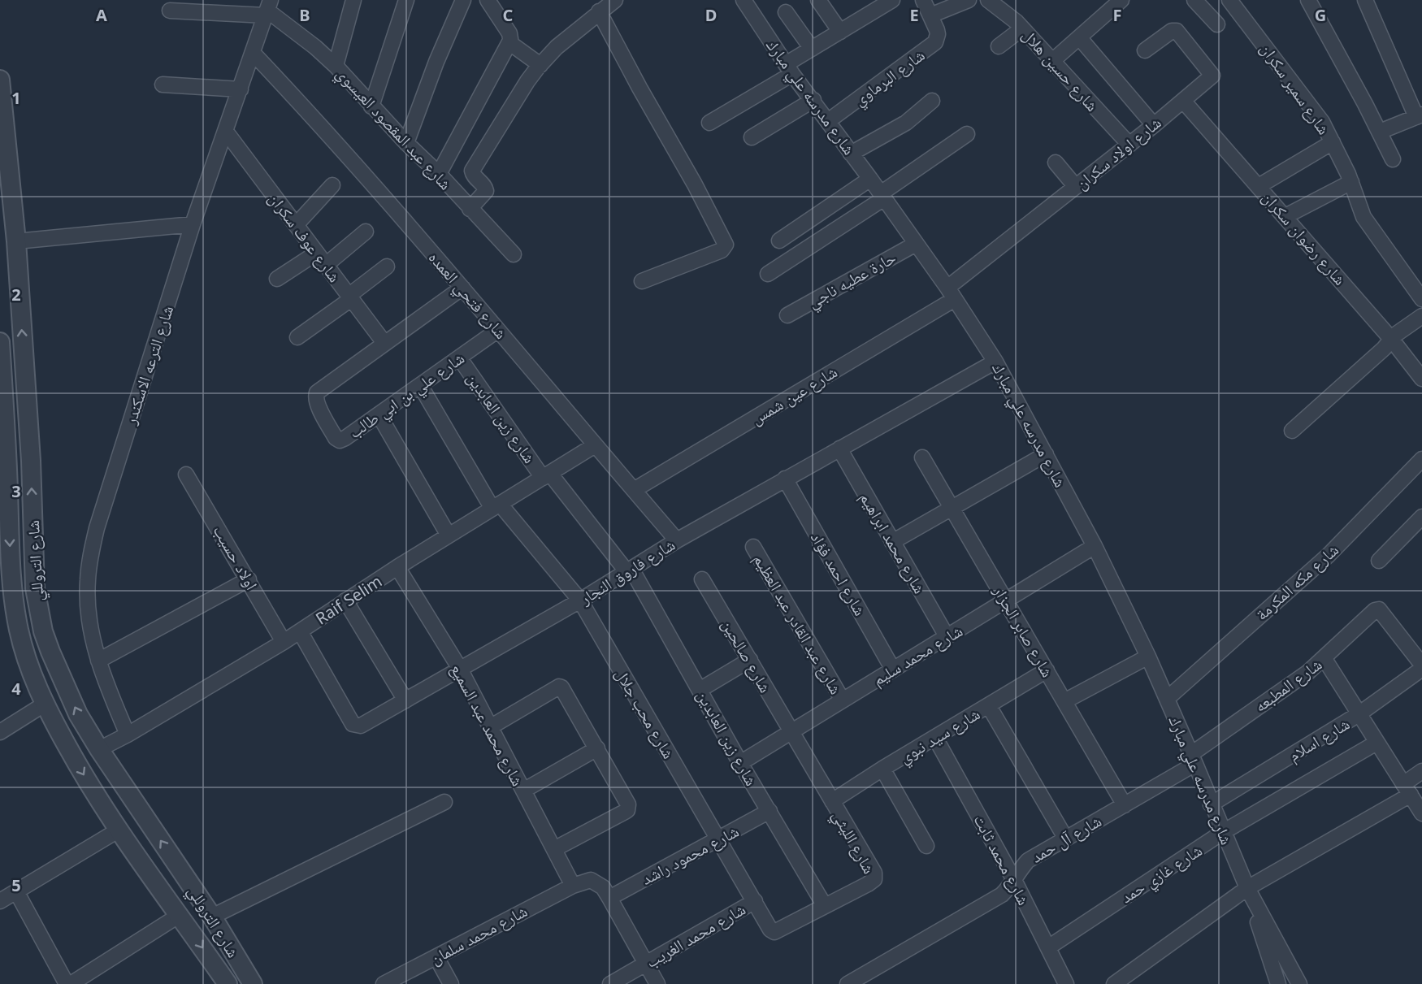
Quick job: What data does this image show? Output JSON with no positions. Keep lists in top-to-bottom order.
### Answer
{
  "streets": {
    "street": [
      "شارع حسين هلال",
      "شارع البرماوي",
      "شارع سمير سكران",
      "شارع مدرسه علي مبارك",
      "شارع عبد المقصود العيسوي",
      "شارع اولاد سكران",
      "شارع عوف سكران",
      "شارع رضوان سكران",
      "حارة عطيه ناجي",
      "شارع فتحي العمده",
      "شارع الترعه الاسكندر",
      "شارع علي بن ابي طالب",
      "شارع عين شمس",
      "شارع زين العابدين",
      "شارع محمد ابراهيم",
      "اولاد حسيب",
      "شارع التروللي",
      "شارع فاروق النجار",
      "شارع احمد فؤاد",
      "شارع مكه المكرمة",
      "Raif Selim",
      "شارع عبد القادر عبد العظيم",
      "شارع صابر الجزار",
      "شارع محمد سليم",
      "شارع صالحين",
      "شارع المطبعه",
      "شارع محب جلال",
      "شارع محمد عبد السميع",
      "شارع سيد نبوي",
      "شارع اسلام",
      "شارع آل حمد",
      "شارع الليثي",
      "شارع محمود راشد",
      "شارع محمد ثابت",
      "شارع غازي حمد",
      "شارع محمد سلمان",
      "شارع محمد الغريب"
    ]
  },
  "crossings": [
    ["شارع حسين هلال", "شارع اولاد سكران"],
    ["شارع البرماوي", "شارع مدرسه علي مبارك"],
    ["شارع مدرسه علي مبارك", "شارع اولاد سكران"],
    ["شارع مدرسه علي مبارك", "حارة عطيه ناجي"],
    ["شارع مدرسه علي مبارك", "شارع عين شمس"],
    ["شارع مدرسه علي مبارك", "شارع فاروق النجار"],
    ["شارع مدرسه علي مبارك", "شارع مكه المكرمة"],
    ["شارع مدرسه علي مبارك", "شارع محمد سليم"],
    ["شارع مدرسه علي مبارك", "شارع المطبعه"],
    ["شارع مدرسه علي مبارك", "شارع اسلام"],
    ["شارع مدرسه علي مبارك", "شارع آل حمد"],
    ["شارع مدرسه علي مبارك", "شارع غازي حمد"],
    ["شارع عبد المقصود العيسوي", "شارع الترعه الاسكندر"],
    ["شارع اولاد سكران", "شارع رضوان سكران"],
    ["شارع اولاد سكران", "شارع عين شمس"],
    ["شارع عوف سكران", "شارع الترعه الاسكندر"],
    ["شارع عوف سكران", "شارع علي بن ابي طالب"],
    ["شارع فتحي العمده", "شارع الترعه الاسكندر"],
    ["شارع فتحي العمده", "شارع علي بن ابي طالب"],
    ["شارع فتحي العمده", "شارع عين شمس"],
    ["شارع فتحي العمده", "شارع فاروق النجار"],
    ["شارع فتحي العمده", "Raif Selim"],
    ["شارع الترعه الاسكندر", "Raif Selim"],
    ["شارع علي بن ابي طالب", "شارع زين العابدين"],
    ["شارع علي بن ابي طالب", "شارع محب جلال"],
    ["شارع زين العابدين", "شارع فاروق النجار"],
    ["شارع زين العابدين", "Raif Selim"],
    ["شارع زين العابدين", "شارع محمد سليم"],
    ["شارع زين العابدين", "شارع الليثي"],
    ["شارع زين العابدين", "شارع محمود راشد"],
    ["شارع محمد ابراهيم", "شارع فاروق النجار"],
    ["شارع محمد ابراهيم", "شارع محمد سليم"],
    ["اولاد حسيب", "Raif Selim"],
    ["شارع التروللي", "Raif Selim"],
    ["شارع فاروق النجار", "شارع احمد فؤاد"],
    ["شارع فاروق النجار", "Raif Selim"],
    ["شارع فاروق النجار", "شارع محب جلال"],
    ["شارع فاروق النجار", "شارع محمد عبد السميع"],
    ["شارع احمد فؤاد", "شارع محمد سليم"],
    ["Raif Selim", "شارع محب جلال"],
    ["Raif Selim", "شارع محمد عبد السميع"],
    ["شارع عبد القادر عبد العظيم", "شارع محمد سليم"],
    ["شارع صابر الجزار", "شارع محمد سليم"],
    ["شارع صابر الجزار", "شارع سيد نبوي"],
    ["شارع صابر الجزار", "شارع آل حمد"],
    ["شارع محمد سليم", "شارع صالحين"],
    ["شارع محمد سليم", "شارع الليثي"],
    ["شارع صالحين", "شارع الليثي"],
    ["شارع المطبعه", "شارع اسلام"],
    ["شارع المطبعه", "شارع آل حمد"],
    ["شارع محب جلال", "شارع الليثي"],
    ["شارع محب جلال", "شارع محمود راشد"],
    ["شارع محب جلال", "شارع محمد الغريب"],
    ["شارع محمد عبد السميع", "شارع محمد سلمان"],
    ["شارع سيد نبوي", "شارع الليثي"],
    ["شارع سيد نبوي", "شارع محمد ثابت"],
    ["شارع آل حمد", "شارع محمد ثابت"],
    ["شارع محمود راشد", "شارع محمد سلمان"],
    ["شارع محمد ثابت", "شارع غازي حمد"]
  ],
  "grid": {
    "columns": [
      "A",
      "B",
      "C",
      "D",
      "E",
      "F",
      "G"
    ],
    "rows": [
      "1",
      "2",
      "3",
      "4",
      "5"
    ]
  }
}
